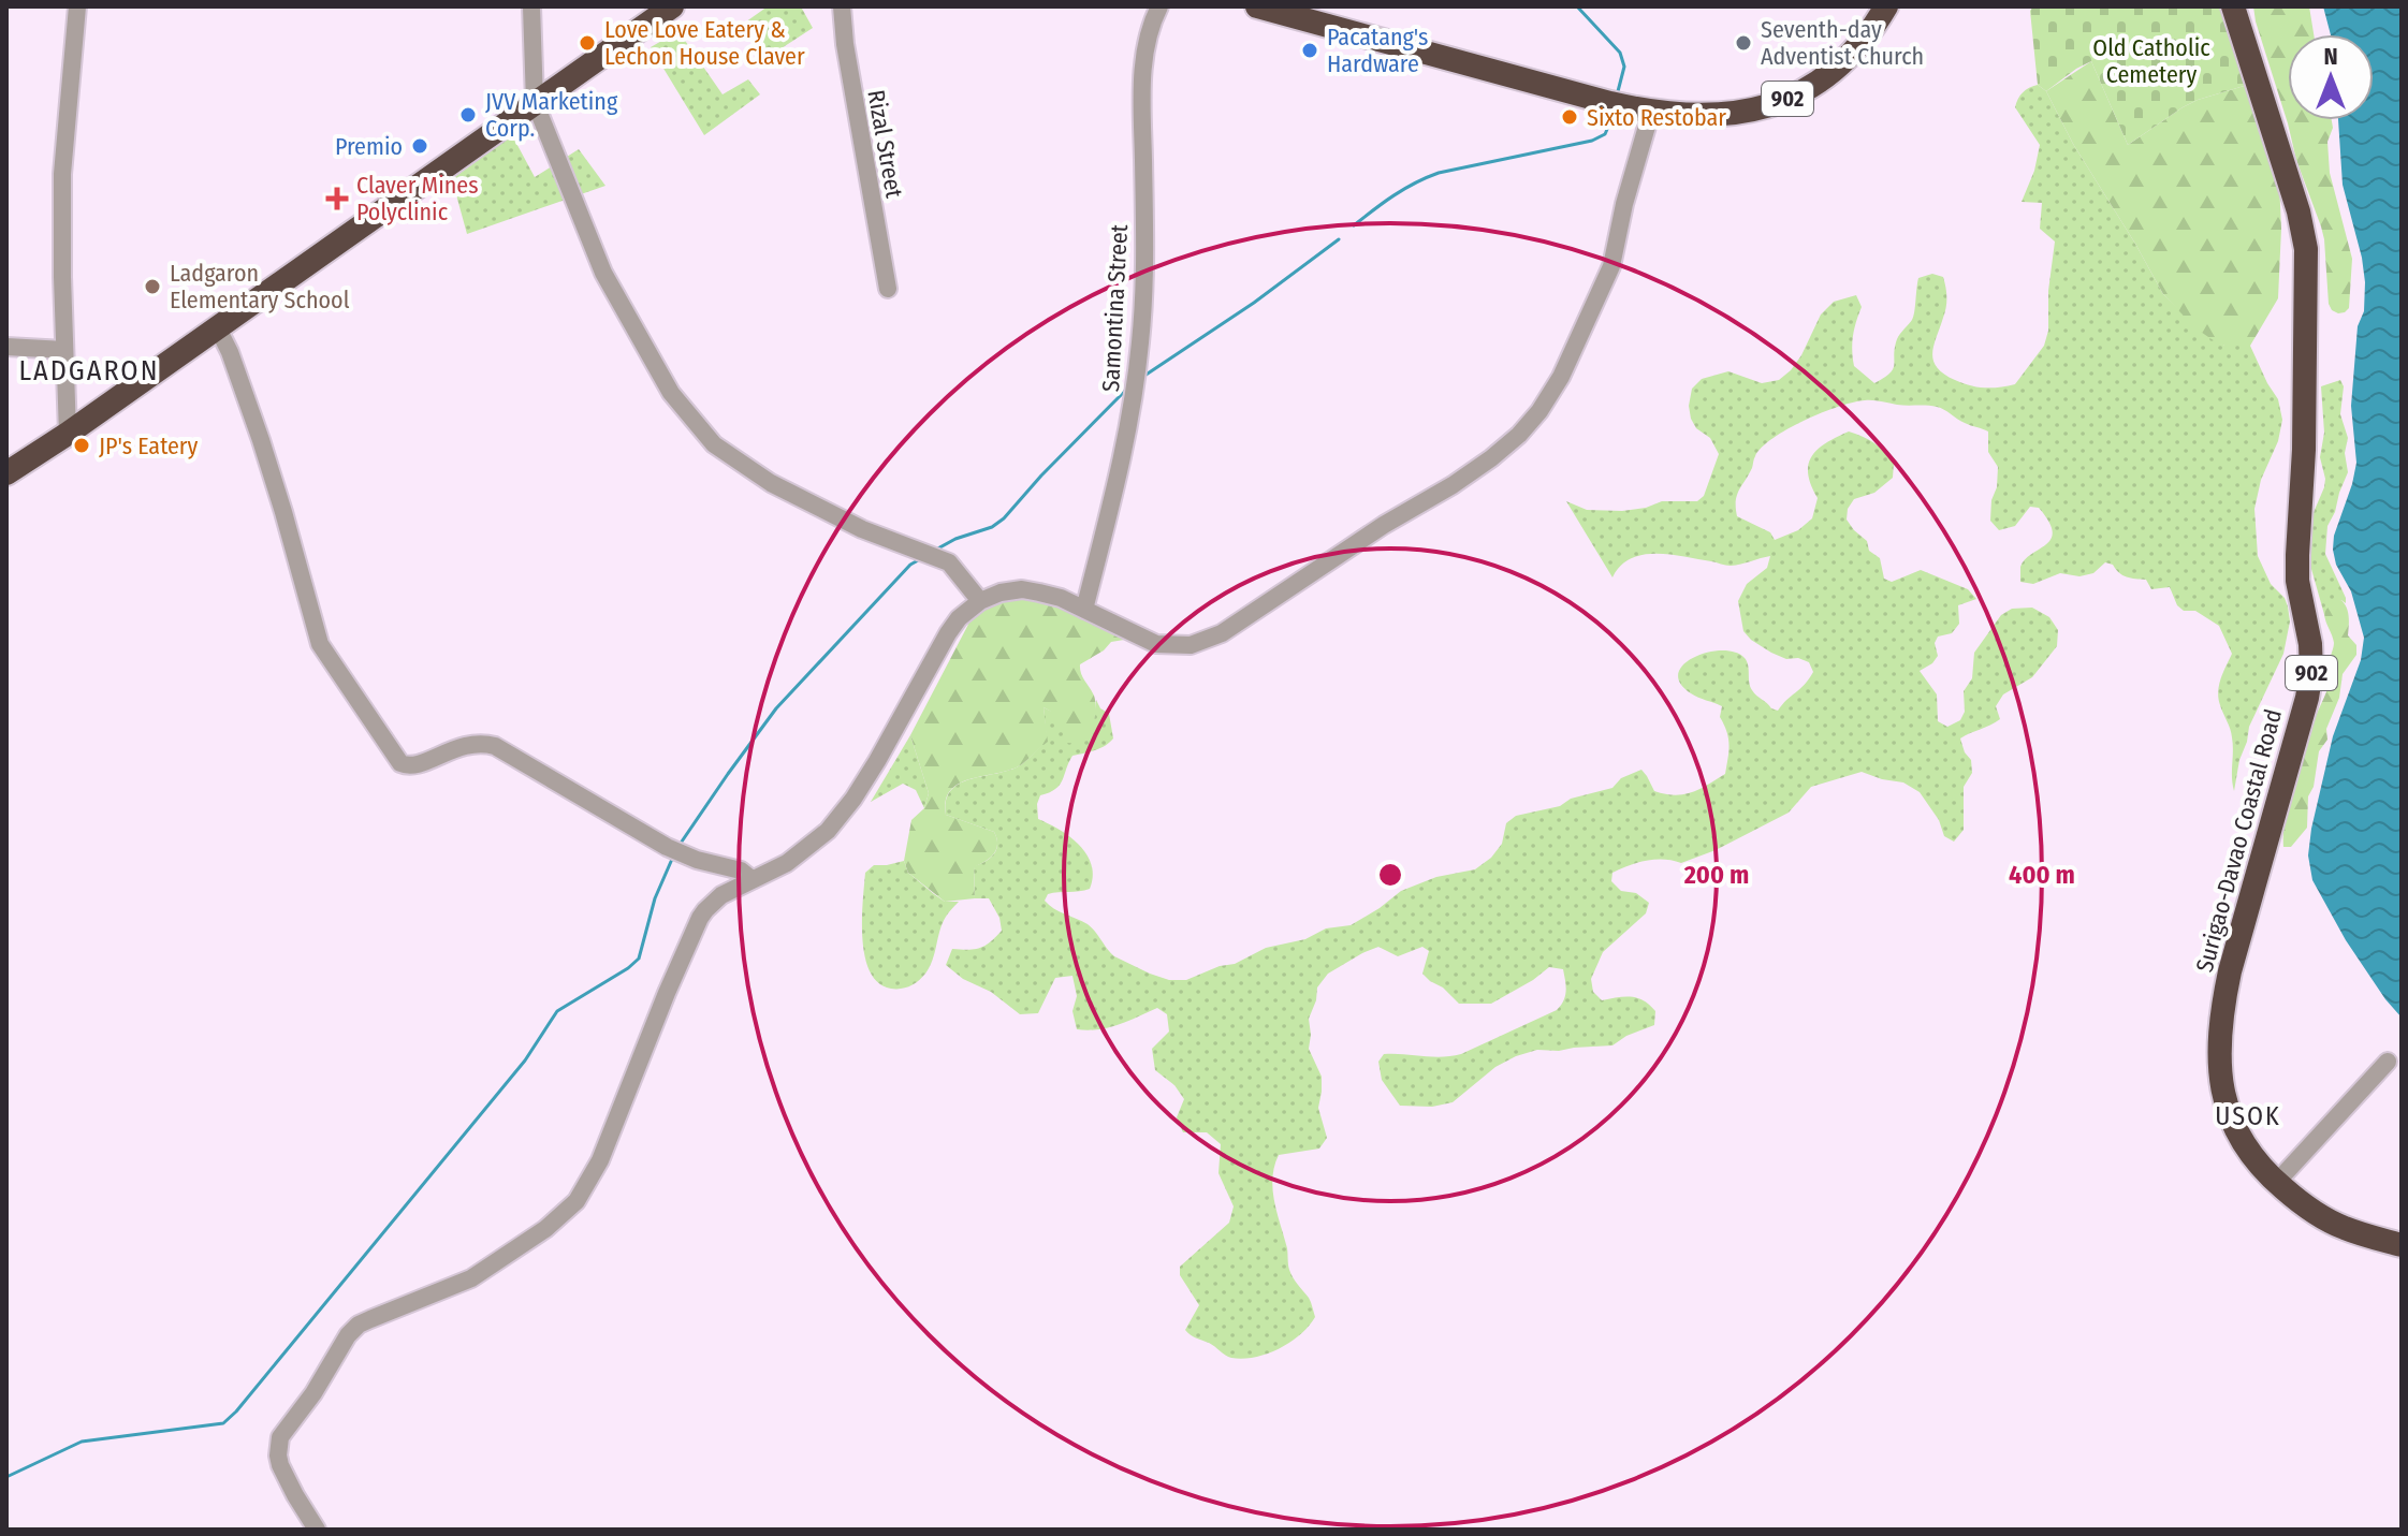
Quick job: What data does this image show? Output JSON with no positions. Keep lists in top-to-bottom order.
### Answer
{
  "streets": {
    "highway": ["902", "Surigao-Davao Coastal Road"],
    "street": ["Rizal Street", "Samontina Street"]
  },
  "districts": ["LADGARON", "USOK"],
  "parks": ["Old Catholic Cemetery"],
  "places": {
    "other": [
      "Love Love Eatery & Lechon House Claver",
      "Seventh-day Adventist Church",
      "Pacatang's Hardware",
      "JVV Marketing Corp.",
      "Sixto Restobar",
      "Premio",
      "Ladgaron Elementary School",
      "JP's Eatery"
    ],
    "health": ["Claver Mines Polyclinic"]
  },
  "north": "top",
  "rings": ["200 m", "400 m"]
}
